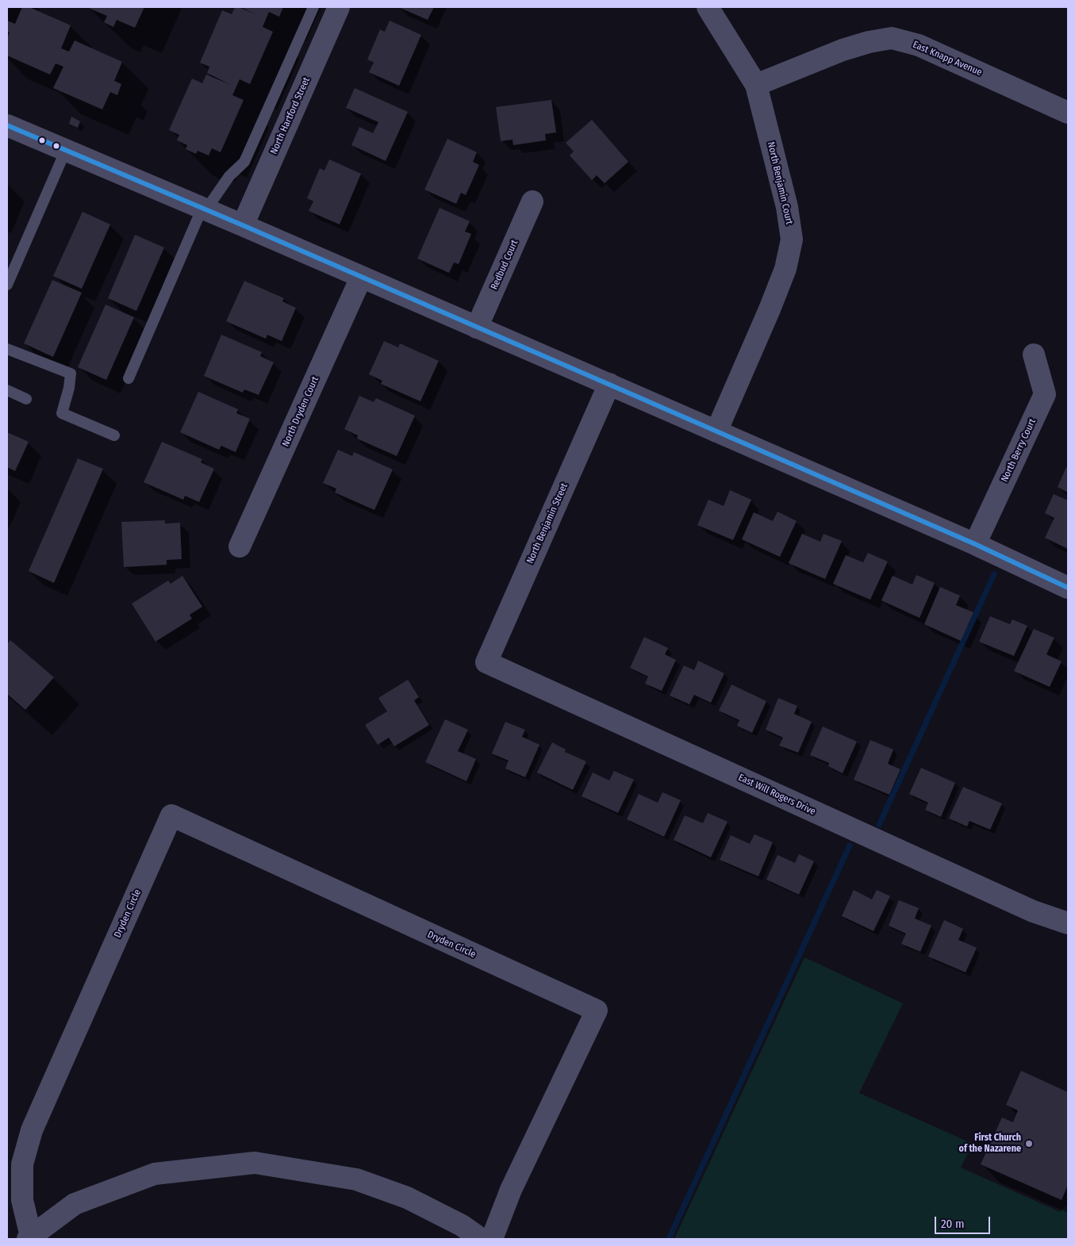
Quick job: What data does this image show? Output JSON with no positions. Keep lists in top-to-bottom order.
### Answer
{
  "streets": {
    "street": [
      "East Knapp Avenue",
      "North Hartford Street",
      "North Benjamin Court",
      "Redbud Court",
      "North Dryden Court",
      "North Berry Court",
      "North Benjamin Street",
      "East Will Rogers Drive",
      "Dryden Circle"
    ]
  },
  "crossings": [
    ["East Knapp Avenue", "North Benjamin Court"],
    ["North Benjamin Street", "East Will Rogers Drive"]
  ],
  "places": ["First Church of the Nazarene"],
  "scale_bar": "20 m"
}
